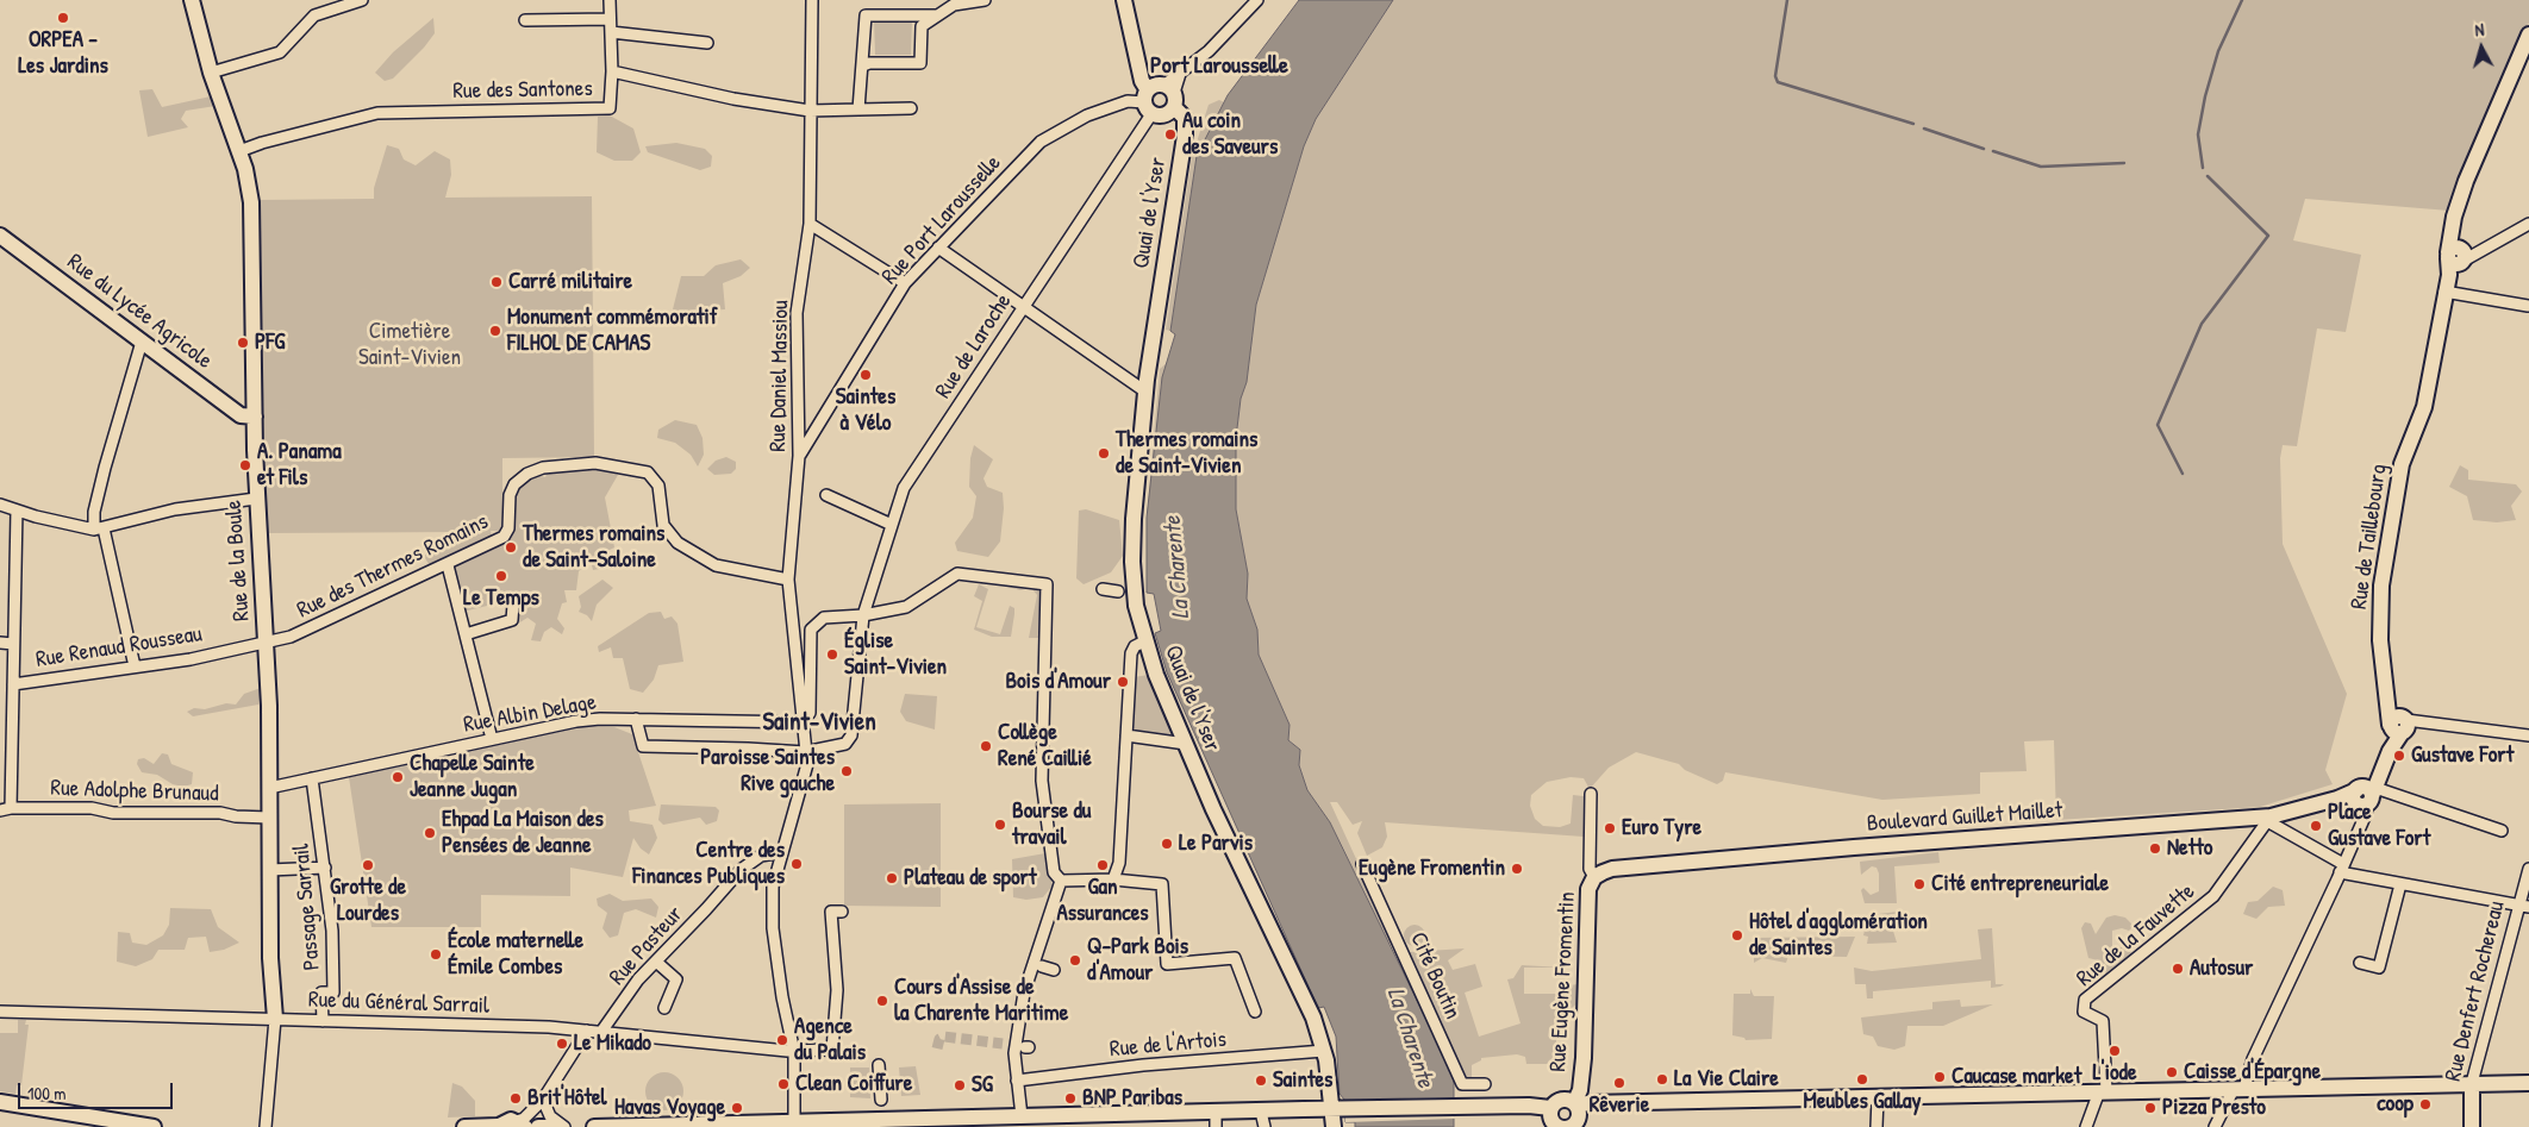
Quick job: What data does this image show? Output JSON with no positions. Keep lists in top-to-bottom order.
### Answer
{
  "streets": {
    "street": [
      "Rue des Santones",
      "Quai de l'Yser",
      "Rue Port Larousselle",
      "Rue du Lycée Agricole",
      "Rue de Laroche",
      "Rue Daniel Massiou",
      "Rue de Taillebourg",
      "Rue de la Boule",
      "Rue des Thermes Romains",
      "Rue Renaud Rousseau",
      "Rue Albin Delage",
      "Rue Adolphe Brunaud",
      "Boulevard Guillet Maillet",
      "Passage Sarrail",
      "Rue de la Fauvette",
      "Rue Pasteur",
      "Cité Boutin",
      "Rue Eugène Fromentin",
      "Rue Denfert Rochereau",
      "Rue du Général Sarrail",
      "Rue de l'Artois"
    ]
  },
  "crossings": [
    ["Rue des Santones", "Rue Daniel Massiou"],
    ["Rue des Santones", "Rue de la Boule"],
    ["Quai de l'Yser", "Rue de l'Artois"],
    ["Rue Port Larousselle", "Rue de Laroche"],
    ["Rue Port Larousselle", "Rue Daniel Massiou"],
    ["Rue du Lycée Agricole", "Rue de la Boule"],
    ["Rue de Laroche", "Rue Daniel Massiou"],
    ["Rue de Laroche", "Rue Albin Delage"],
    ["Rue Daniel Massiou", "Rue des Thermes Romains"],
    ["Rue Daniel Massiou", "Rue Albin Delage"],
    ["Rue Daniel Massiou", "Rue Pasteur"],
    ["Rue Daniel Massiou", "Rue du Général Sarrail"],
    ["Rue de Taillebourg", "Boulevard Guillet Maillet"],
    ["Rue de la Boule", "Rue des Thermes Romains"],
    ["Rue de la Boule", "Rue Renaud Rousseau"],
    ["Rue de la Boule", "Rue Albin Delage"],
    ["Rue de la Boule", "Rue Adolphe Brunaud"],
    ["Rue de la Boule", "Rue du Général Sarrail"],
    ["Rue des Thermes Romains", "Rue Renaud Rousseau"],
    ["Rue Albin Delage", "Passage Sarrail"],
    ["Boulevard Guillet Maillet", "Rue de la Fauvette"],
    ["Boulevard Guillet Maillet", "Rue Eugène Fromentin"],
    ["Passage Sarrail", "Rue du Général Sarrail"],
    ["Rue Pasteur", "Rue du Général Sarrail"]
  ],
  "districts": ["Port Larousselle", "Saint-Vivien"],
  "water": ["La Charente"],
  "parks": ["Cimetière Saint-Vivien"],
  "places": [
    "ORPEA - Les Jardins",
    "Au coin des Saveurs",
    "Carré militaire",
    "Monument commémoratif FILHOL DE CAMAS",
    "PFG",
    "Saintes à Vélo",
    "Thermes romains de Saint-Vivien",
    "A. Panama et Fils",
    "Thermes romains de Saint-Saloine",
    "Le Temps",
    "Église Saint-Vivien",
    "Bois d'Amour",
    "Collège René Caillié",
    "Gustave Fort",
    "Paroisse Saintes Rive gauche",
    "Chapelle Sainte Jeanne Jugan",
    "Bourse du travail",
    "Place Gustave Fort",
    "Euro Tyre",
    "Ehpad La Maison des Pensées de Jeanne",
    "Le Parvis",
    "Netto",
    "Centre des Finances Publiques",
    "Grotte de Lourdes",
    "Gan Assurances",
    "Eugène Fromentin",
    "Plateau de sport",
    "Cité entrepreneuriale",
    "Hôtel d'agglomération de Saintes",
    "École maternelle Émile Combes",
    "Q-Park Bois d'Amour",
    "Autosur",
    "Cours d'Assise de la Charente Maritime",
    "Agence du Palais",
    "Le Mikado",
    "L'iode",
    "Caisse d'Épargne",
    "Caucase market",
    "La Vie Claire",
    "Meubles Gallay",
    "Saintes",
    "Rêverie",
    "Clean Coiffure",
    "SG",
    "Brit'Hôtel",
    "BNP Paribas",
    "coop",
    "Havas Voyage",
    "Pizza Presto"
  ],
  "scale_bar": "100 m",
  "north": "top"
}
